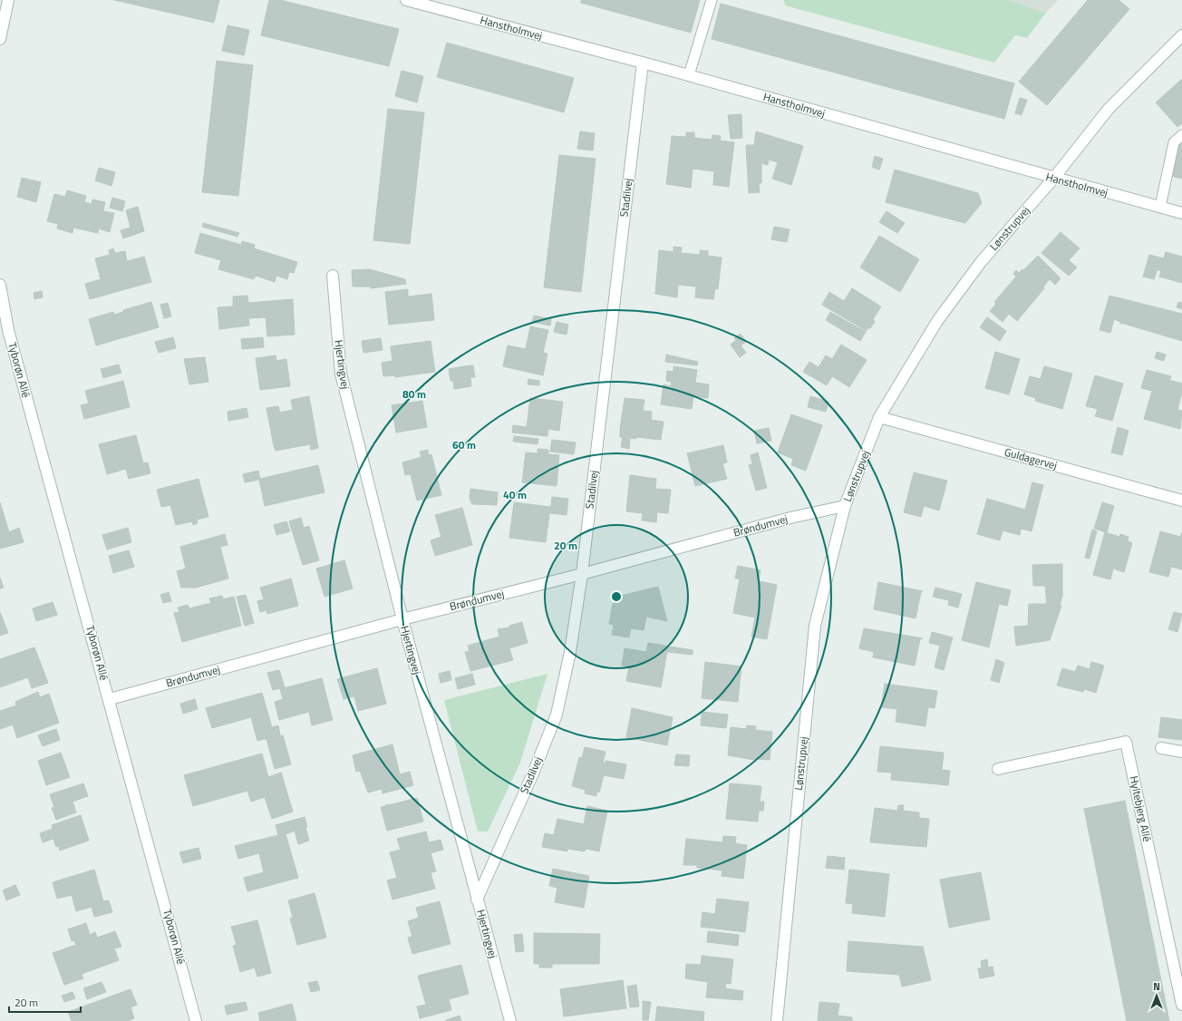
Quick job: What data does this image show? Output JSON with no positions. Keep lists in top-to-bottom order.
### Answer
{
  "streets": {
    "street": [
      "Hanstholmvej",
      "Stadilvej",
      "Lønstrupvej",
      "Hjertingvej",
      "Tyborøn Allé",
      "Guldagervej",
      "Brøndumvej",
      "Hyltebjerg Allé"
    ]
  },
  "crossings": [
    ["Hanstholmvej", "Stadilvej"],
    ["Hanstholmvej", "Lønstrupvej"],
    ["Stadilvej", "Hjertingvej"],
    ["Stadilvej", "Brøndumvej"],
    ["Lønstrupvej", "Guldagervej"],
    ["Lønstrupvej", "Brøndumvej"],
    ["Hjertingvej", "Brøndumvej"],
    ["Tyborøn Allé", "Brøndumvej"]
  ],
  "scale_bar": "20 m",
  "north": "top",
  "rings": [
    "80 m",
    "60 m",
    "40 m",
    "20 m"
  ]
}
